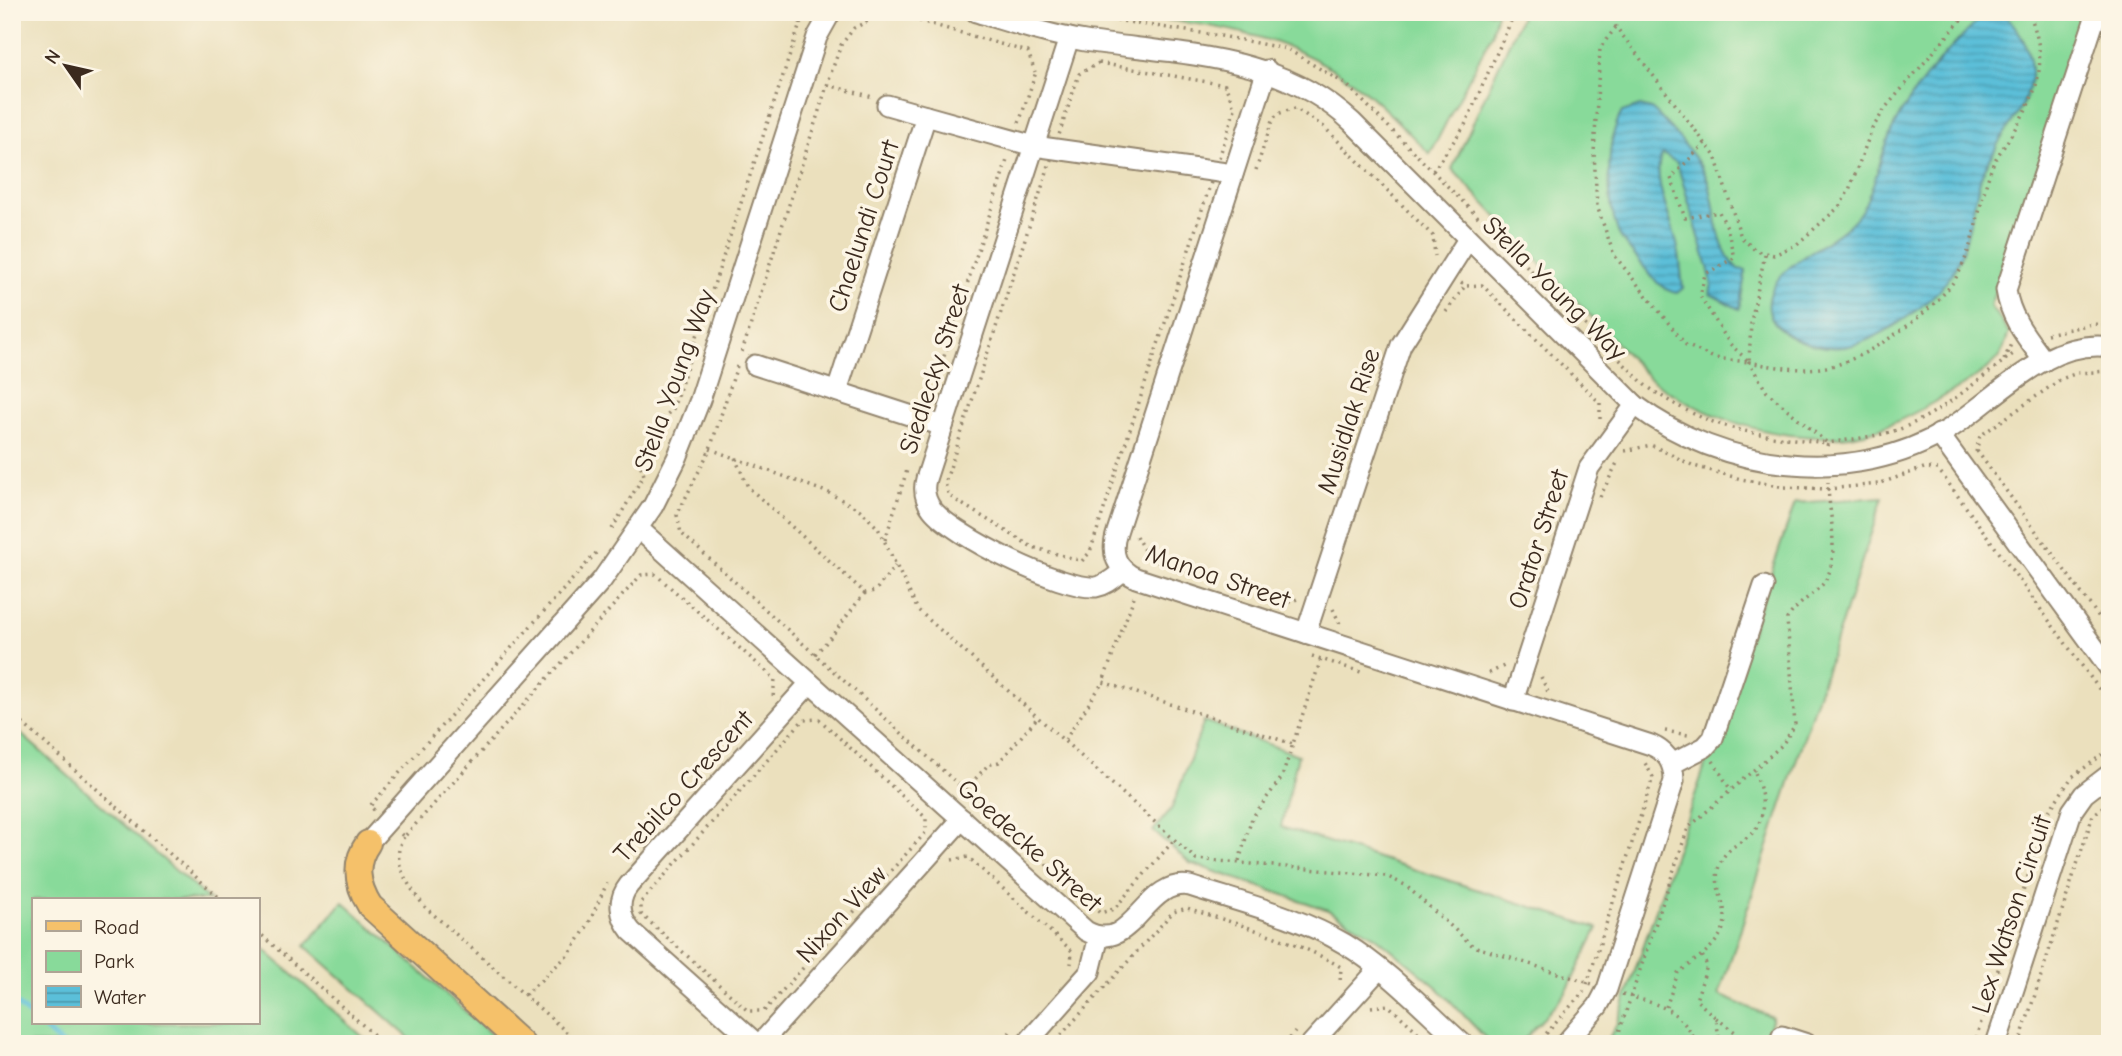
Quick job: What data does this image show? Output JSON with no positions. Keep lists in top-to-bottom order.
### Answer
{
  "streets": {
    "street": [
      "Chaelundi Court",
      "Stella Young Way",
      "Siedlecky Street",
      "Musidlak Rise",
      "Orator Street",
      "Manoa Street",
      "Trebilco Crescent",
      "Goedecke Street",
      "Nixon View",
      "Lex Watson Circuit"
    ]
  },
  "crossings": [
    ["Stella Young Way", "Siedlecky Street"],
    ["Stella Young Way", "Musidlak Rise"],
    ["Stella Young Way", "Orator Street"],
    ["Stella Young Way", "Manoa Street"],
    ["Stella Young Way", "Goedecke Street"],
    ["Siedlecky Street", "Manoa Street"],
    ["Musidlak Rise", "Manoa Street"],
    ["Orator Street", "Manoa Street"],
    ["Trebilco Crescent", "Goedecke Street"],
    ["Trebilco Crescent", "Nixon View"],
    ["Goedecke Street", "Nixon View"]
  ],
  "legend": ["Road", "Park", "Water"],
  "north": "top left"
}
